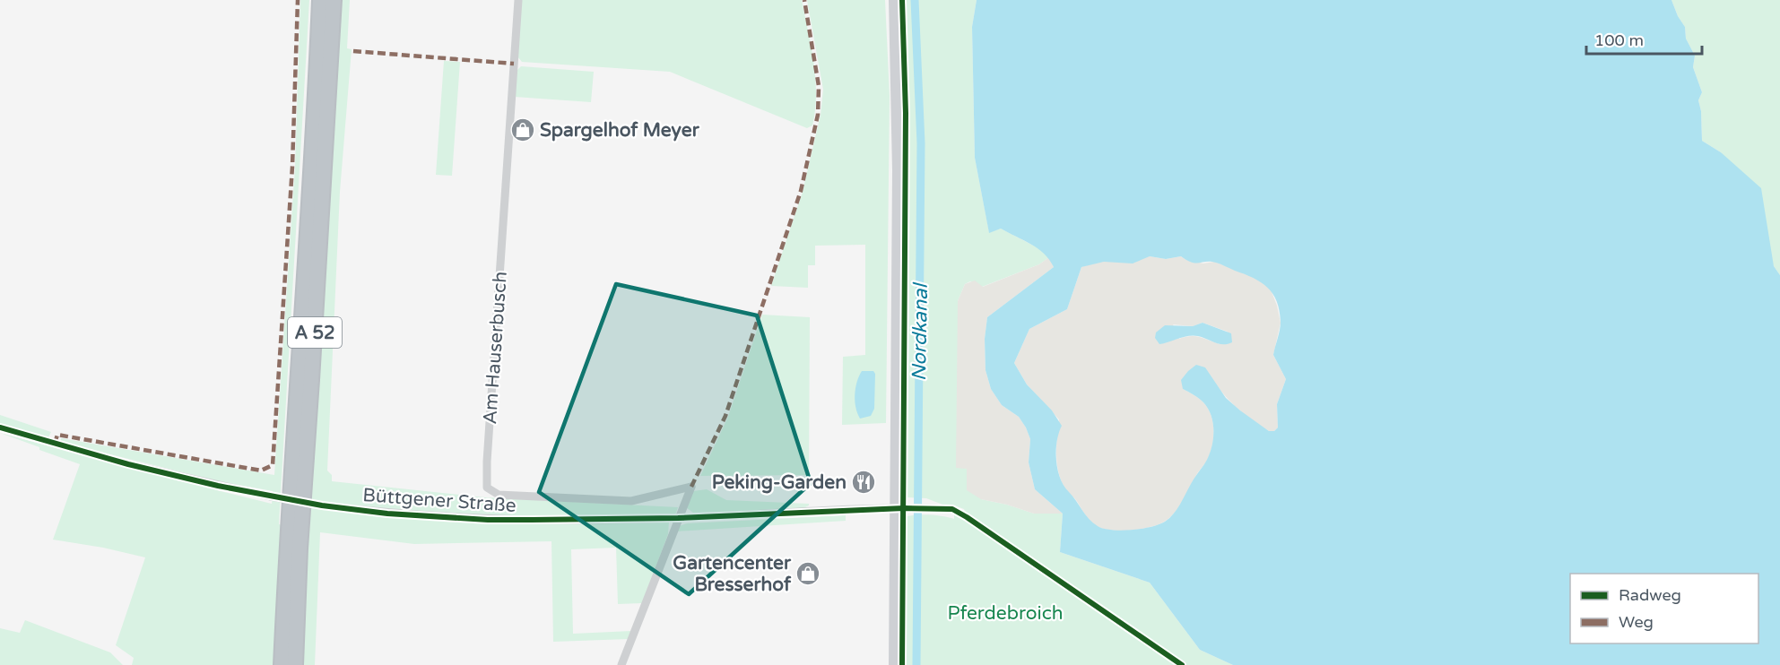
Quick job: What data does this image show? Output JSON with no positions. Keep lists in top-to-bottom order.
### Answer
{
  "streets": {
    "highway": ["A 52"],
    "street": ["Am Hauserbusch", "Büttgener Straße"]
  },
  "crossings": [
    ["Am Hauserbusch", "Büttgener Straße"]
  ],
  "water": ["Nordkanal"],
  "parks": ["Pferdebroich"],
  "places": {
    "shop": ["Spargelhof Meyer", "Gartencenter Bresserhof"],
    "restaurant": ["Peking-Garden"]
  },
  "legend": ["Radweg", "Weg"],
  "scale_bar": "100 m"
}
